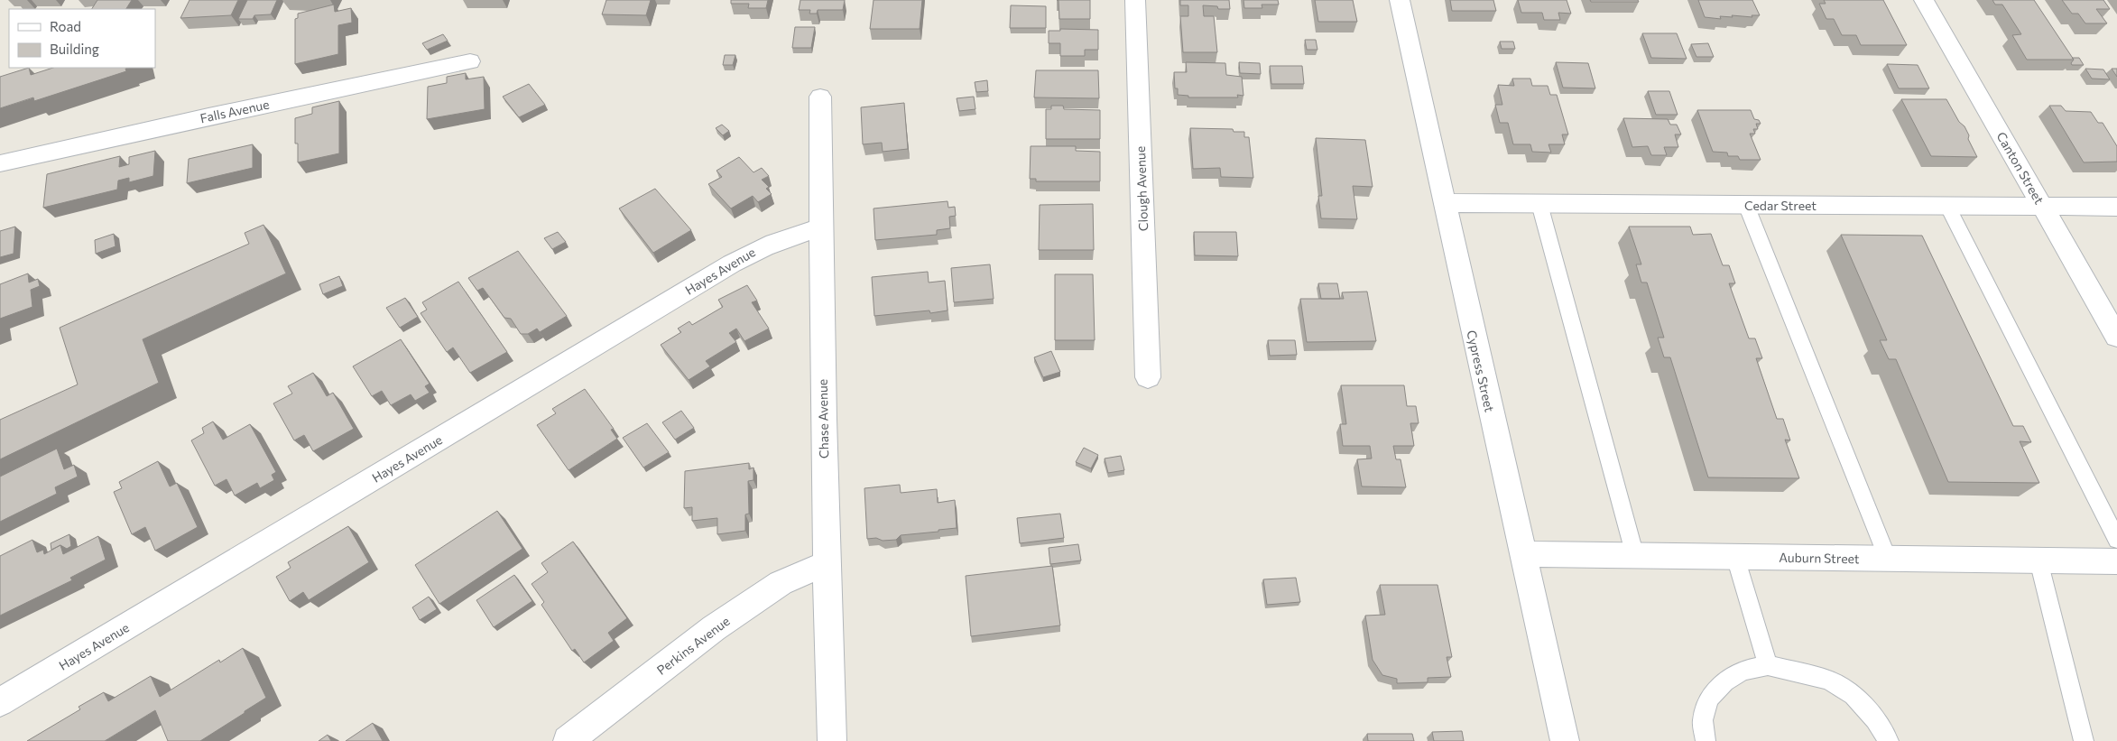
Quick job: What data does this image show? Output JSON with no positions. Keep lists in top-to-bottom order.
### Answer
{
  "streets": {
    "street": [
      "Falls Avenue",
      "Canton Street",
      "Clough Avenue",
      "Cedar Street",
      "Hayes Avenue",
      "Cypress Street",
      "Chase Avenue",
      "Auburn Street",
      "Perkins Avenue"
    ]
  },
  "crossings": [
    ["Canton Street", "Cedar Street"],
    ["Cedar Street", "Cypress Street"],
    ["Hayes Avenue", "Chase Avenue"],
    ["Cypress Street", "Auburn Street"],
    ["Chase Avenue", "Perkins Avenue"]
  ],
  "legend": ["Road", "Building"]
}
